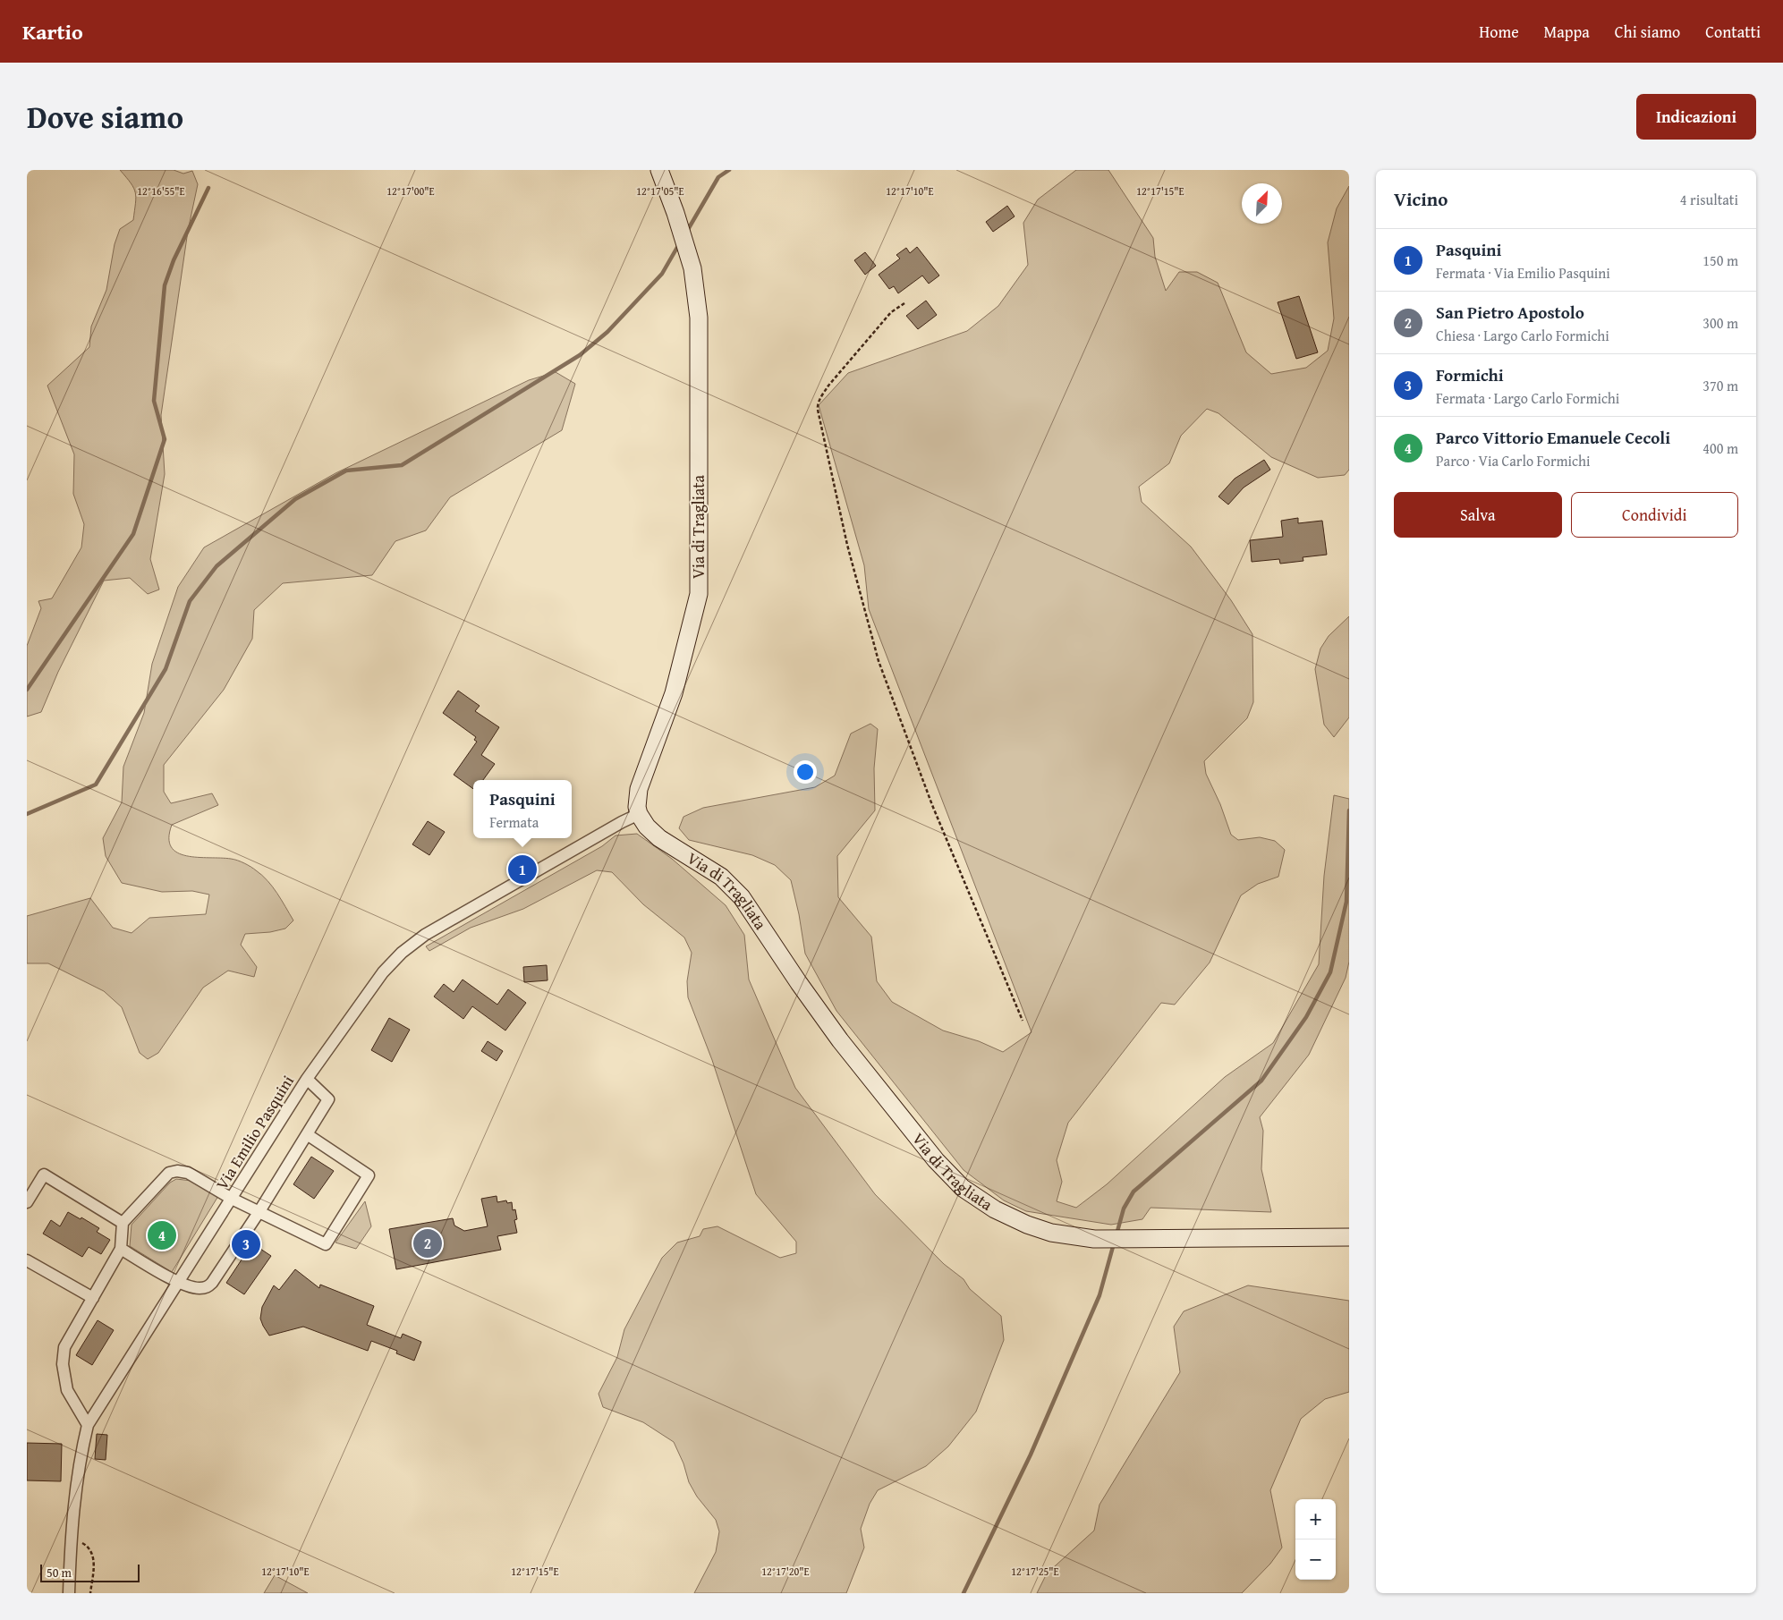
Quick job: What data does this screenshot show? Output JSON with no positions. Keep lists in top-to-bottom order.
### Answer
{
  "streets": {
    "street": ["Via di Tragliata", "Via Emilio Pasquini"]
  },
  "crossings": [
    ["Via di Tragliata", "Via Emilio Pasquini"]
  ],
  "scale_bar": "50 m",
  "north": "top right",
  "page": {
    "header": "Kartio",
    "nav": [
      "Home",
      "Mappa",
      "Chi siamo",
      "Contatti"
    ],
    "title": "Dove siamo",
    "buttons": [
      "Indicazioni",
      ["Salva", "Condividi"]
    ],
    "heading": ["Vicino", "4 risultati"],
    "list": [
      {
        "mark": "1",
        "name": "Pasquini",
        "note": "Fermata · Via Emilio Pasquini",
        "value": "150 m"
      },
      {
        "mark": "2",
        "name": "San Pietro Apostolo",
        "note": "Chiesa · Largo Carlo Formichi",
        "value": "300 m"
      },
      {
        "mark": "3",
        "name": "Formichi",
        "note": "Fermata · Largo Carlo Formichi",
        "value": "370 m"
      },
      {
        "mark": "4",
        "name": "Parco Vittorio Emanuele Cecoli",
        "note": "Parco · Via Carlo Formichi",
        "value": "400 m"
      }
    ],
    "popup": ["Pasquini", "Fermata"],
    "pins": [
      "1",
      "4",
      "2",
      "3"
    ],
    "map_buttons": ["+", "−"],
    "scale": "50 m"
  },
  "coordinates": [
    "12°17'00\"E",
    "12°17'05\"E",
    "12°17'10\"E",
    "12°17'15\"E",
    "12°16'55\"E",
    "12°17'20\"E",
    "12°17'25\"E"
  ]
}
